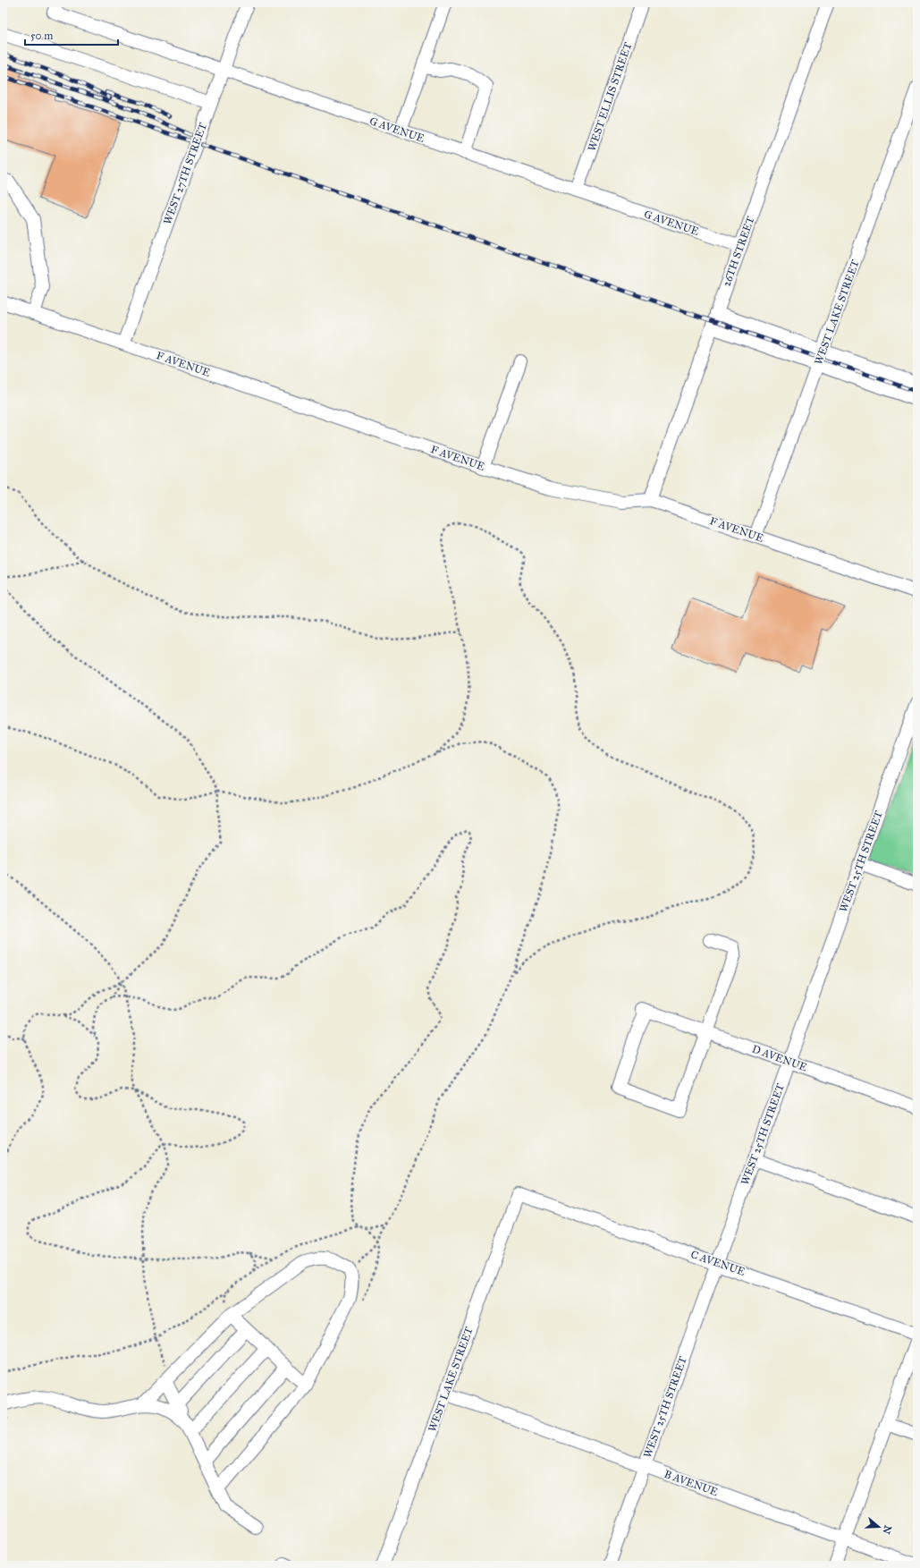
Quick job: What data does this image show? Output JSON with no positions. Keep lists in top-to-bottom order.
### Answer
{
  "streets": {
    "street": [
      "WEST ELLIS STREET",
      "G AVENUE",
      "WEST 27TH STREET",
      "26TH STREET",
      "WEST LAKE STREET",
      "F AVENUE",
      "WEST 25TH STREET",
      "D AVENUE",
      "C AVENUE",
      "B AVENUE"
    ]
  },
  "crossings": [
    ["WEST ELLIS STREET", "G AVENUE"],
    ["G AVENUE", "WEST 27TH STREET"],
    ["G AVENUE", "26TH STREET"],
    ["WEST 27TH STREET", "F AVENUE"],
    ["26TH STREET", "F AVENUE"],
    ["WEST LAKE STREET", "F AVENUE"],
    ["WEST LAKE STREET", "C AVENUE"],
    ["WEST LAKE STREET", "B AVENUE"],
    ["WEST 25TH STREET", "D AVENUE"],
    ["WEST 25TH STREET", "C AVENUE"],
    ["WEST 25TH STREET", "B AVENUE"]
  ],
  "scale_bar": "50 m",
  "north": "right"
}
